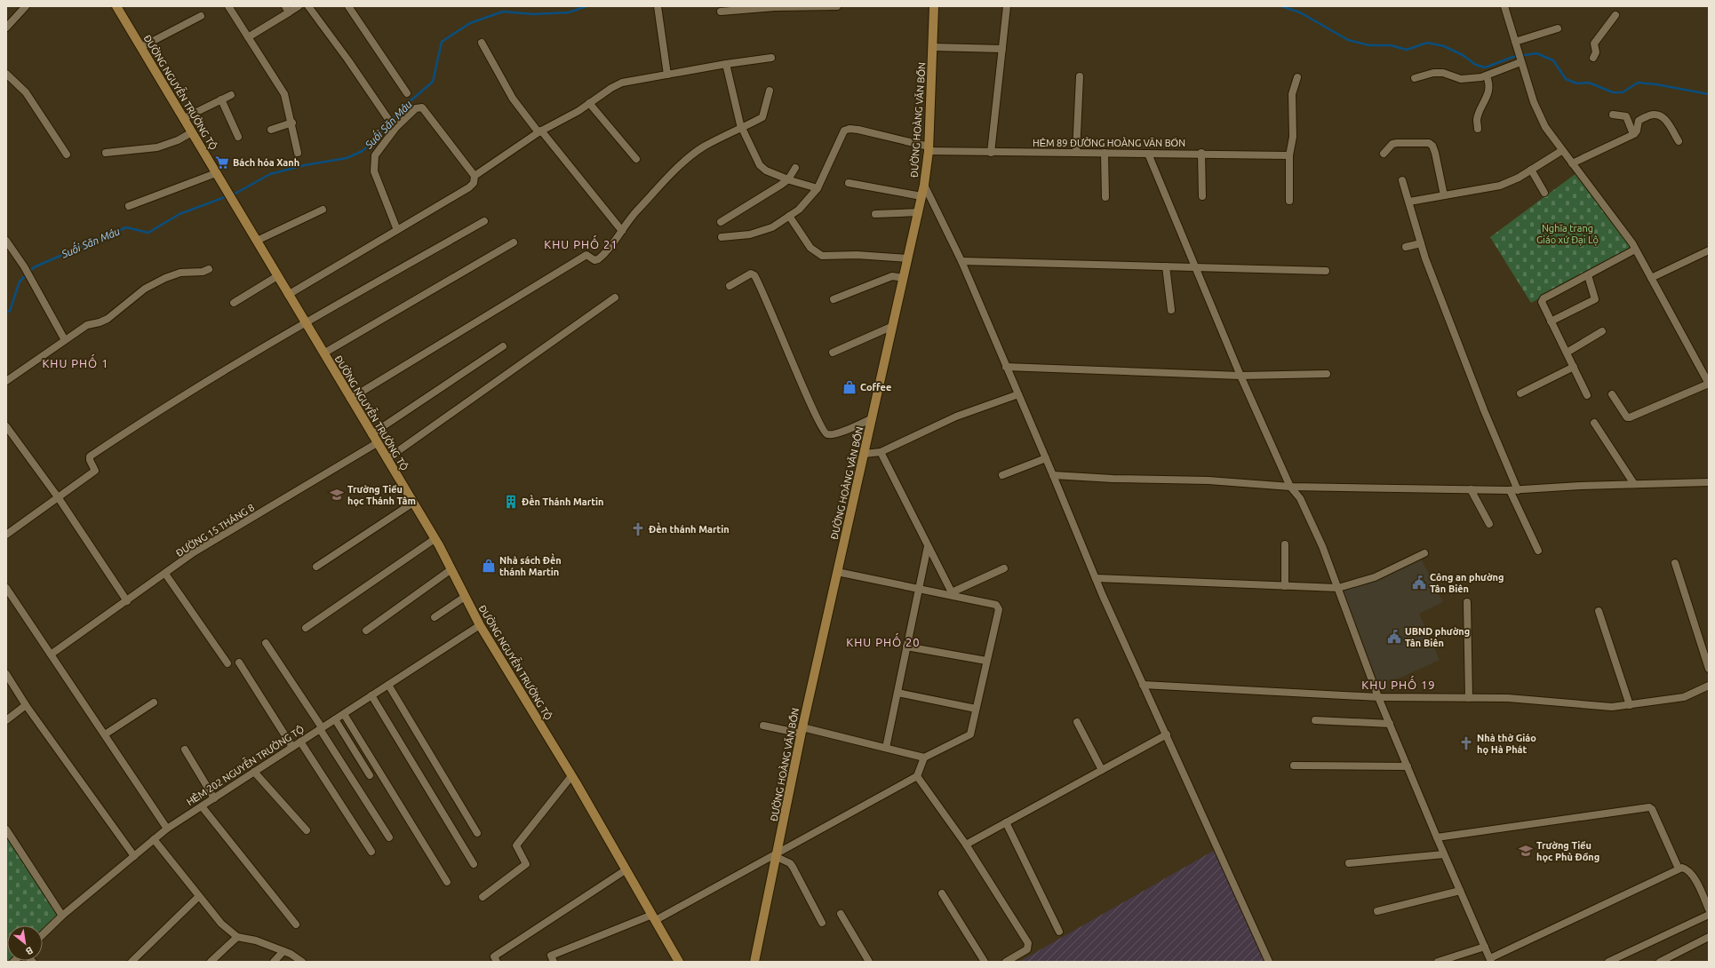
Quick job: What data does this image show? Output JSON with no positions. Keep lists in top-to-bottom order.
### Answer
{
  "streets": {
    "main road": ["ĐƯỜNG NGUYỄN TRƯỜNG TỘ", "ĐƯỜNG HOÀNG VĂN BỔN"],
    "street": ["HẺM 89 ĐƯỜNG HOÀNG VĂN BỔN", "ĐƯỜNG 15 THÁNG 8", "HẺM 202 NGUYỄN TRƯỜNG TỘ"]
  },
  "crossings": [
    ["ĐƯỜNG NGUYỄN TRƯỜNG TỘ", "ĐƯỜNG 15 THÁNG 8"],
    ["ĐƯỜNG NGUYỄN TRƯỜNG TỘ", "HẺM 202 NGUYỄN TRƯỜNG TỘ"],
    ["ĐƯỜNG HOÀNG VĂN BỔN", "HẺM 89 ĐƯỜNG HOÀNG VĂN BỔN"]
  ],
  "districts": [
    "KHU PHỐ 21",
    "KHU PHỐ 1",
    "KHU PHỐ 20",
    "KHU PHỐ 19"
  ],
  "water": ["Suối Săn Máu"],
  "parks": ["Nghĩa trang Giáo xứ Đại Lộ"],
  "places": {
    "supermarket": ["Bách hóa Xanh"],
    "shop": ["Coffee", "Nhà sách Đền thánh Martin"],
    "school or university": ["Trường Tiểu học Thánh Tâm", "Trường Tiểu học Phù Đổng"],
    "building": ["Đền Thánh Martin"],
    "church": ["Đền thánh Martin", "Nhà thờ Giáo họ Hà Phát"],
    "public building": ["Công an phường Tân Biên", "UBND phường Tân Biên"]
  },
  "north": "bottom right"
}
